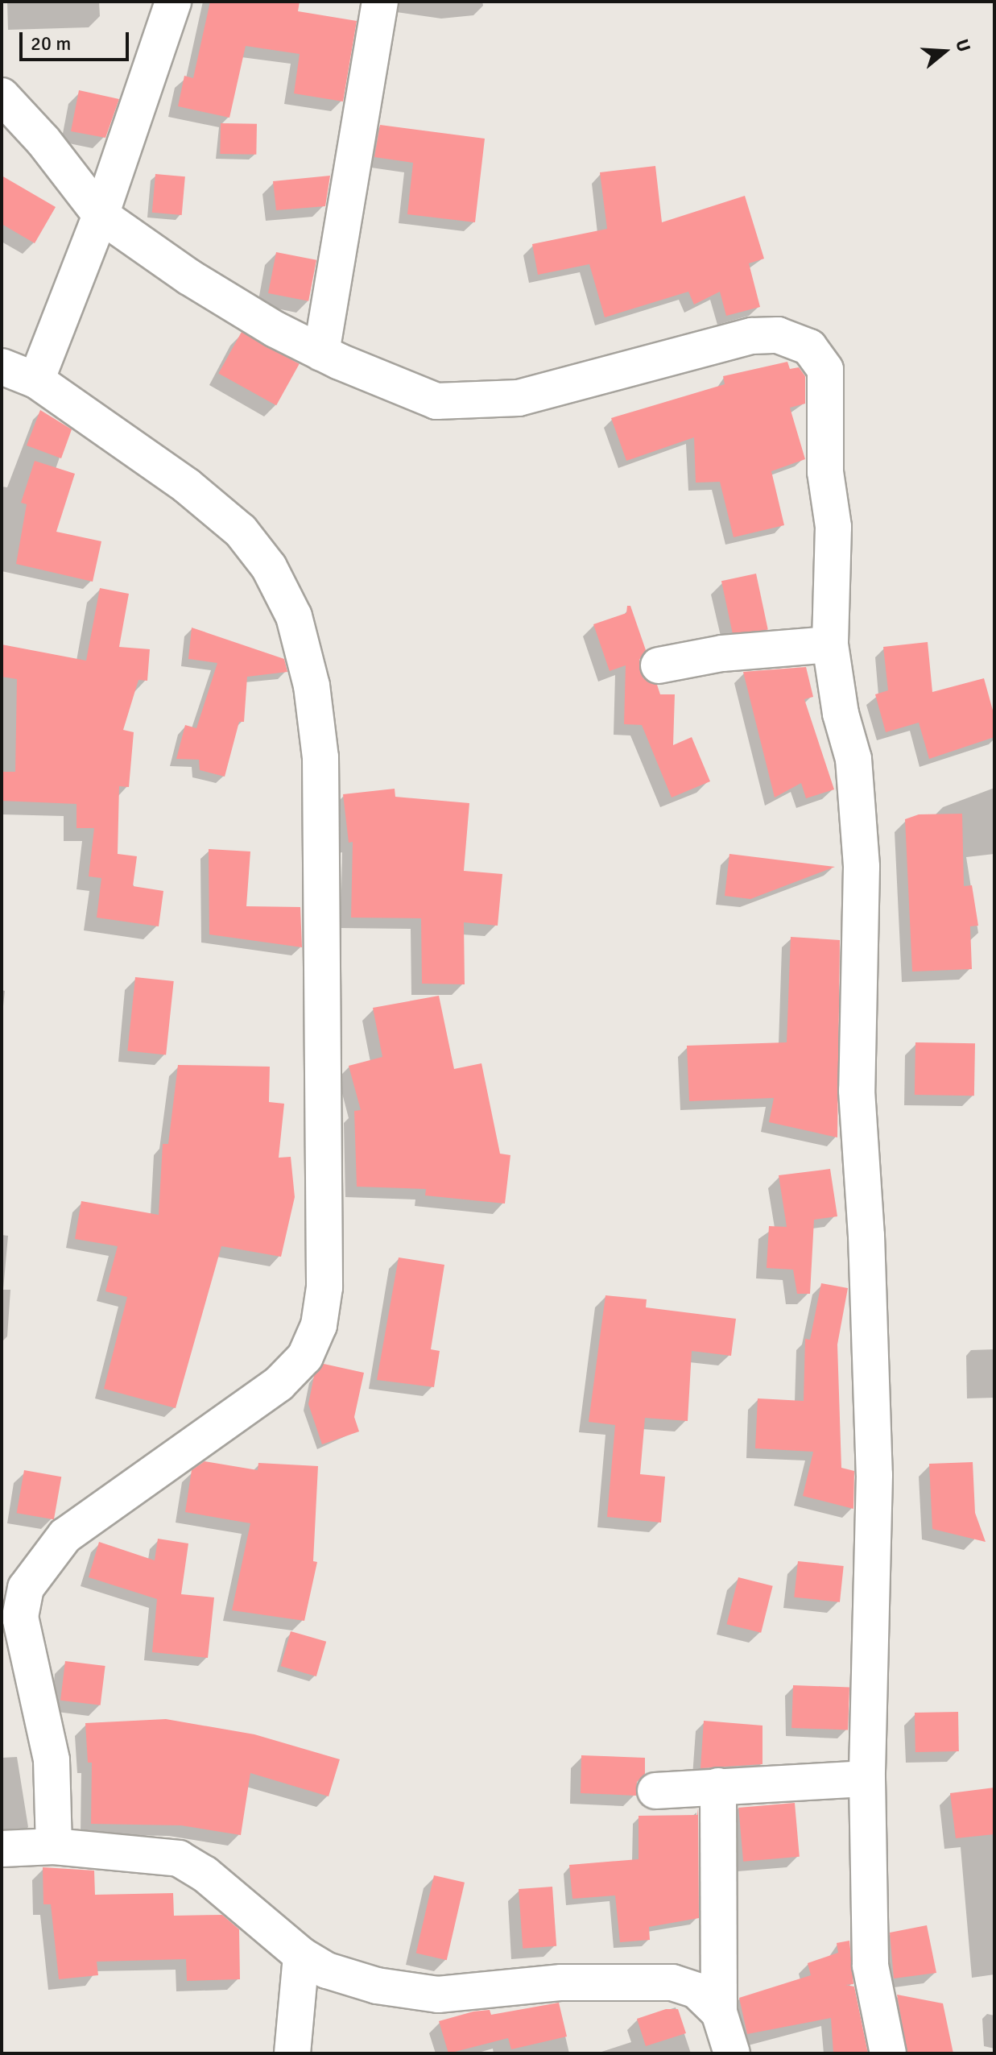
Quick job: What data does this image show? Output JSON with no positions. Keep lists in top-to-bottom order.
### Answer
{
  "scale_bar": "20 m",
  "north": "right"
}
